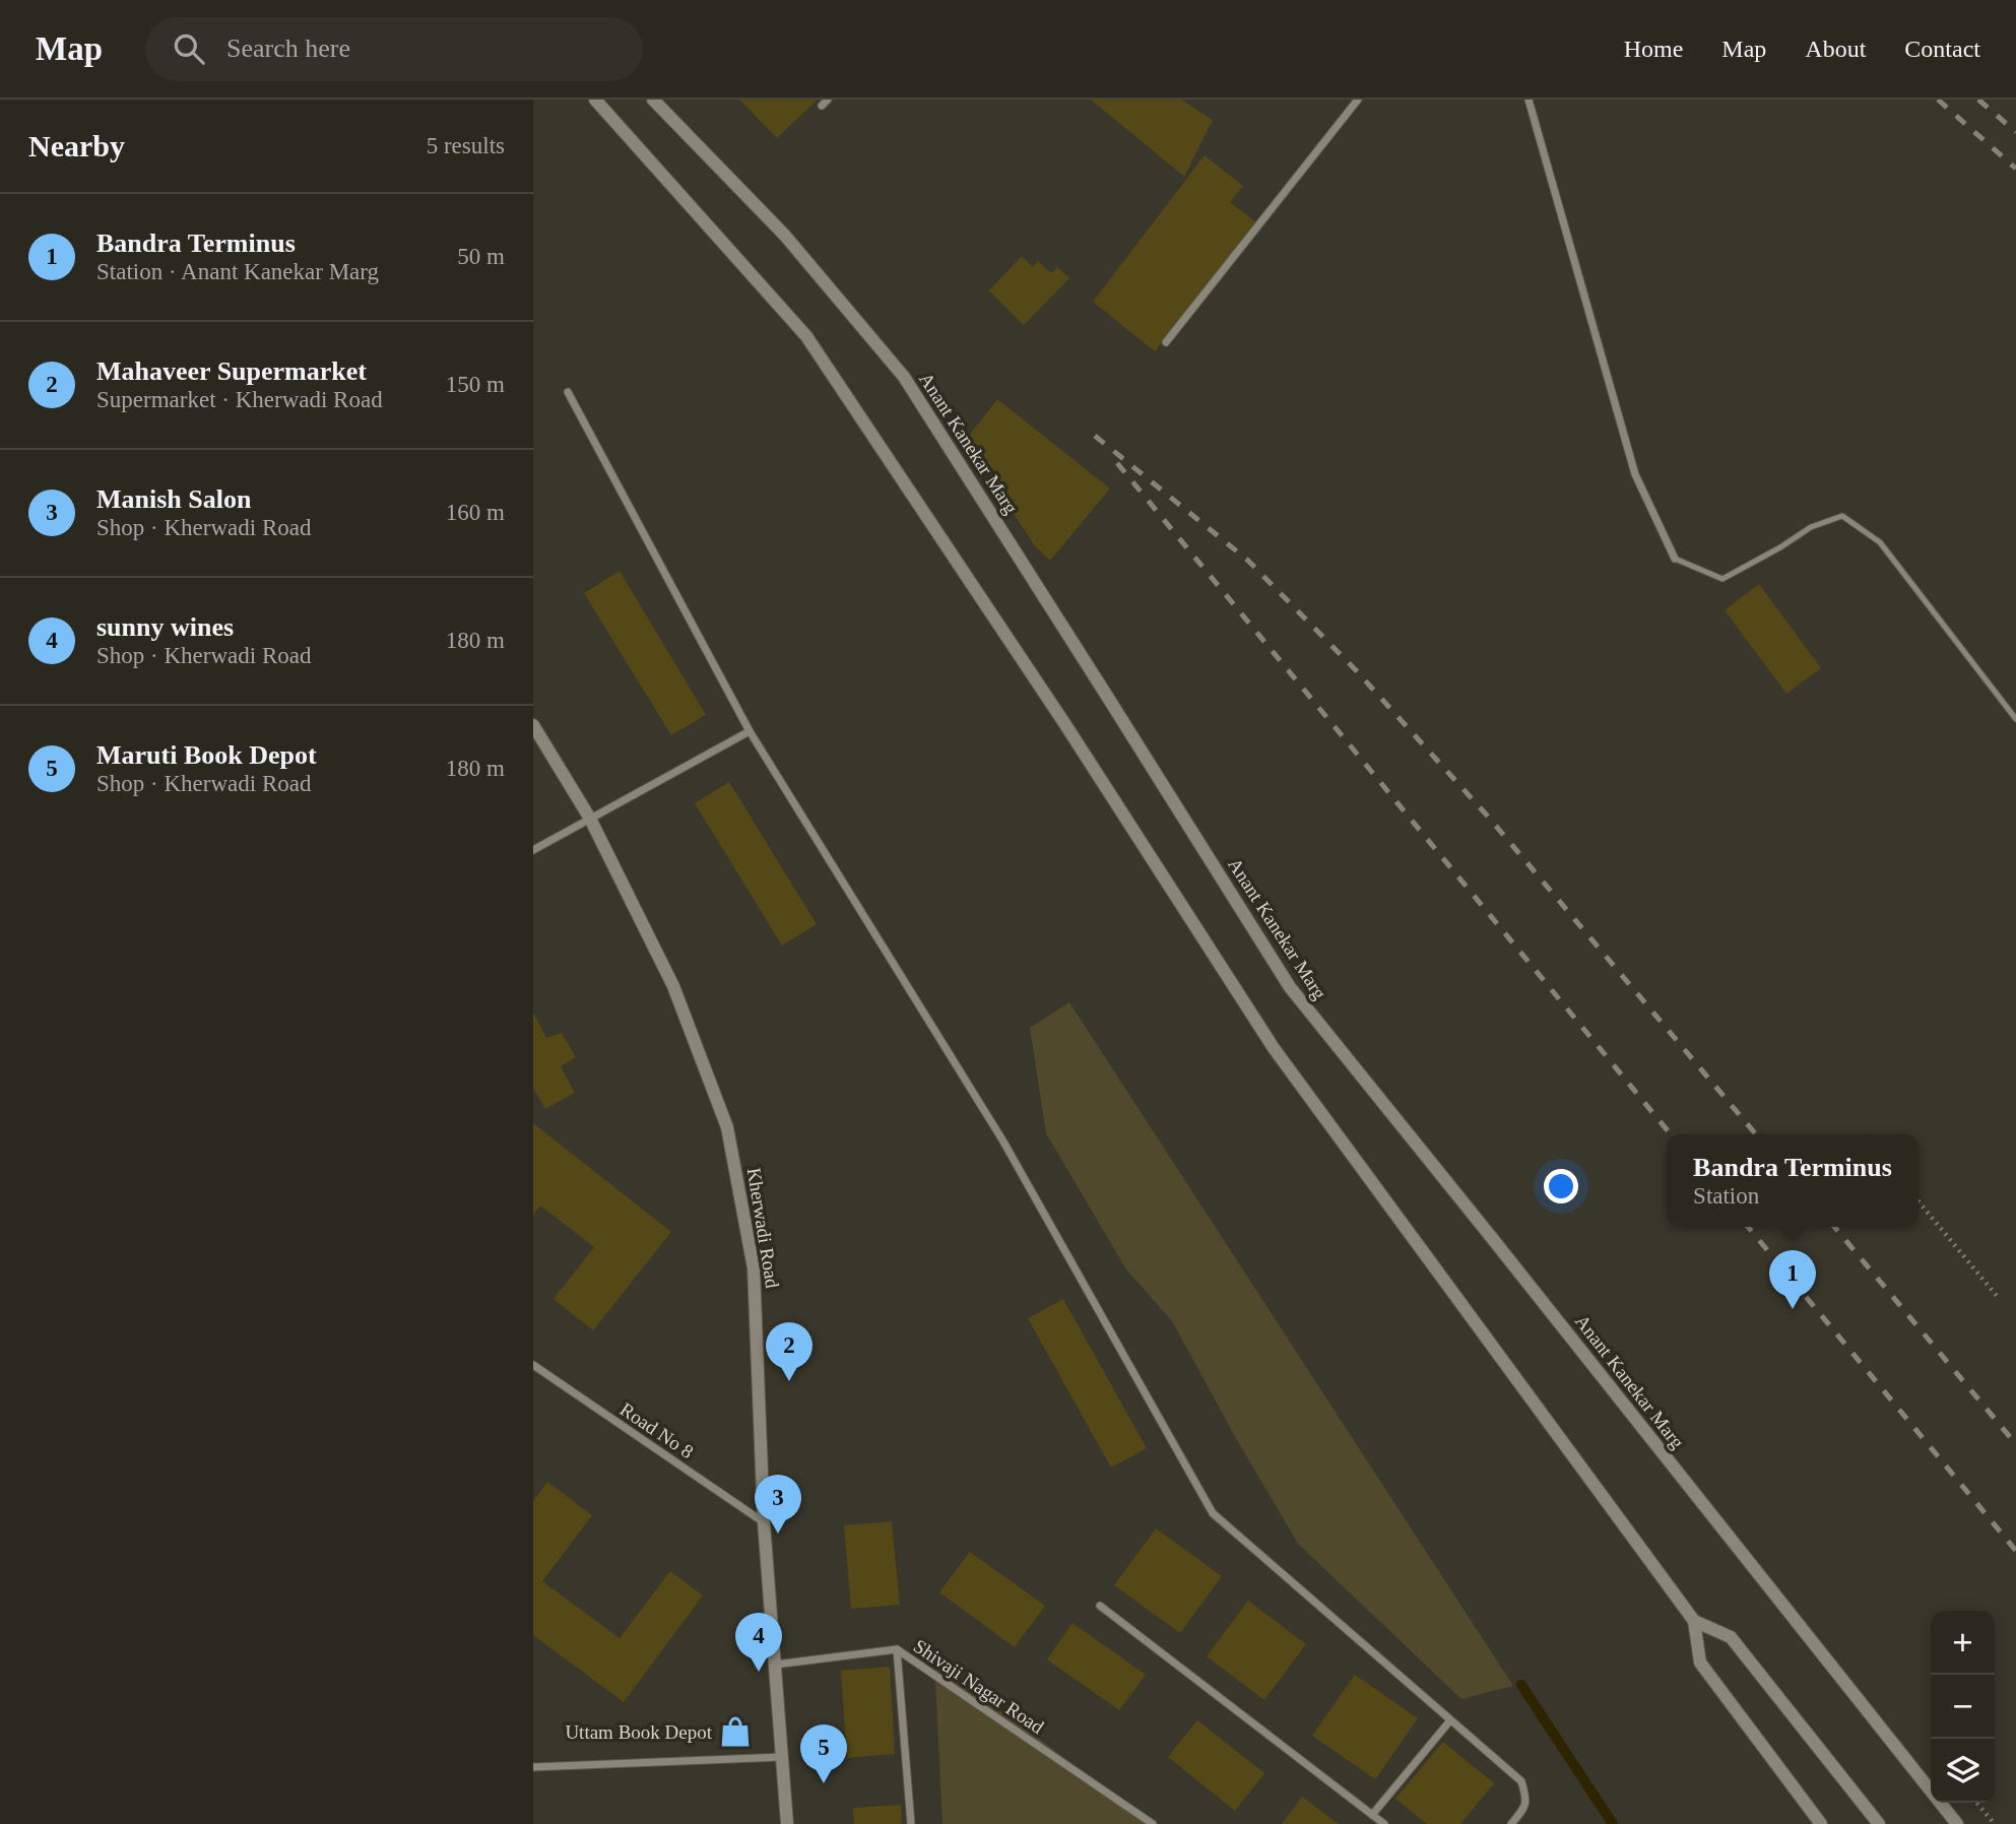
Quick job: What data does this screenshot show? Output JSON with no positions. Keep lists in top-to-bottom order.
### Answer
{
  "streets": {
    "street": [
      "Anant Kanekar Marg",
      "Kherwadi Road",
      "Road No 8",
      "Shivaji Nagar Road"
    ]
  },
  "crossings": [
    ["Kherwadi Road", "Road No 8"]
  ],
  "places": {
    "shop": ["Uttam Book Depot"]
  },
  "page": {
    "header": "Map",
    "search": "Search here",
    "nav": [
      "Home",
      "Map",
      "About",
      "Contact"
    ],
    "heading": ["Nearby", "5 results"],
    "list": [
      {
        "mark": "1",
        "name": "Bandra Terminus",
        "note": "Station · Anant Kanekar Marg",
        "value": "50 m"
      },
      {
        "mark": "2",
        "name": "Mahaveer Supermarket",
        "note": "Supermarket · Kherwadi Road",
        "value": "150 m"
      },
      {
        "mark": "3",
        "name": "Manish Salon",
        "note": "Shop · Kherwadi Road",
        "value": "160 m"
      },
      {
        "mark": "4",
        "name": "sunny wines",
        "note": "Shop · Kherwadi Road",
        "value": "180 m"
      },
      {
        "mark": "5",
        "name": "Maruti Book Depot",
        "note": "Shop · Kherwadi Road",
        "value": "180 m"
      }
    ],
    "popup": ["Bandra Terminus", "Station"],
    "pins": [
      "1",
      "2",
      "3",
      "4",
      "5"
    ],
    "map_buttons": ["+", "−"]
  }
}
